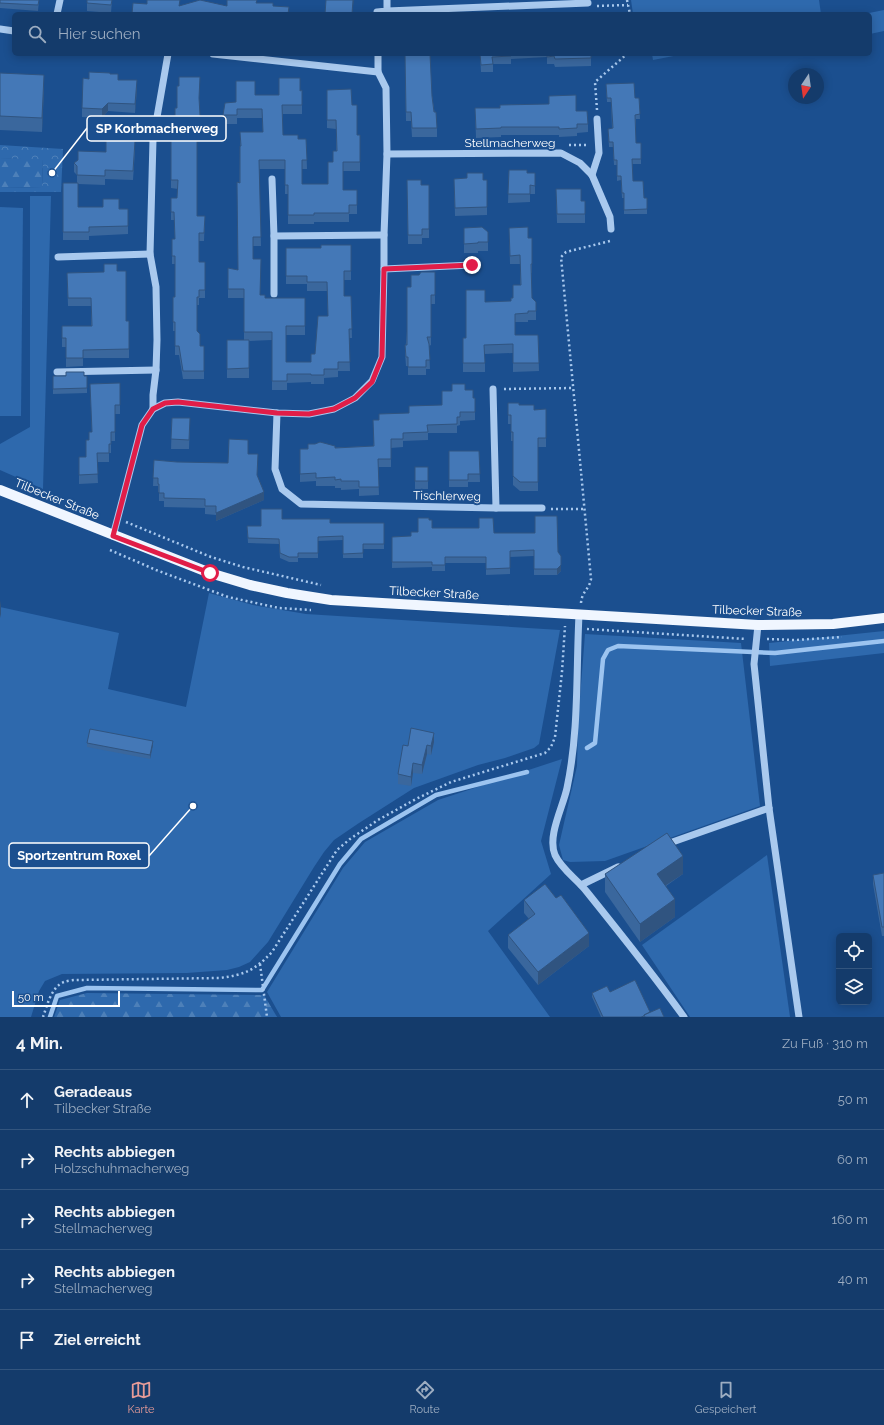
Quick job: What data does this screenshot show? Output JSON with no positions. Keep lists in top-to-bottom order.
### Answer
{
  "streets": {
    "main road": ["Tilbecker Straße"],
    "street": ["Stellmacherweg", "Tischlerweg"]
  },
  "places": ["SP Korbmacherweg", "Sportzentrum Roxel"],
  "scale_bar": "50 m",
  "north": "bottom",
  "page": {
    "search": "Hier suchen",
    "scale": "50 m",
    "heading": ["4 Min.", "Zu Fuß · 310 m"],
    "list": [
      ["Geradeaus", "Tilbecker Straße", "50 m"],
      ["Rechts abbiegen", "Holzschuhmacherweg", "60 m"],
      ["Rechts abbiegen", "Stellmacherweg", "160 m"],
      ["Rechts abbiegen", "Stellmacherweg", "40 m"],
      "Ziel erreicht"
    ],
    "nav": ["Karte", "Route", "Gespeichert"]
  }
}
